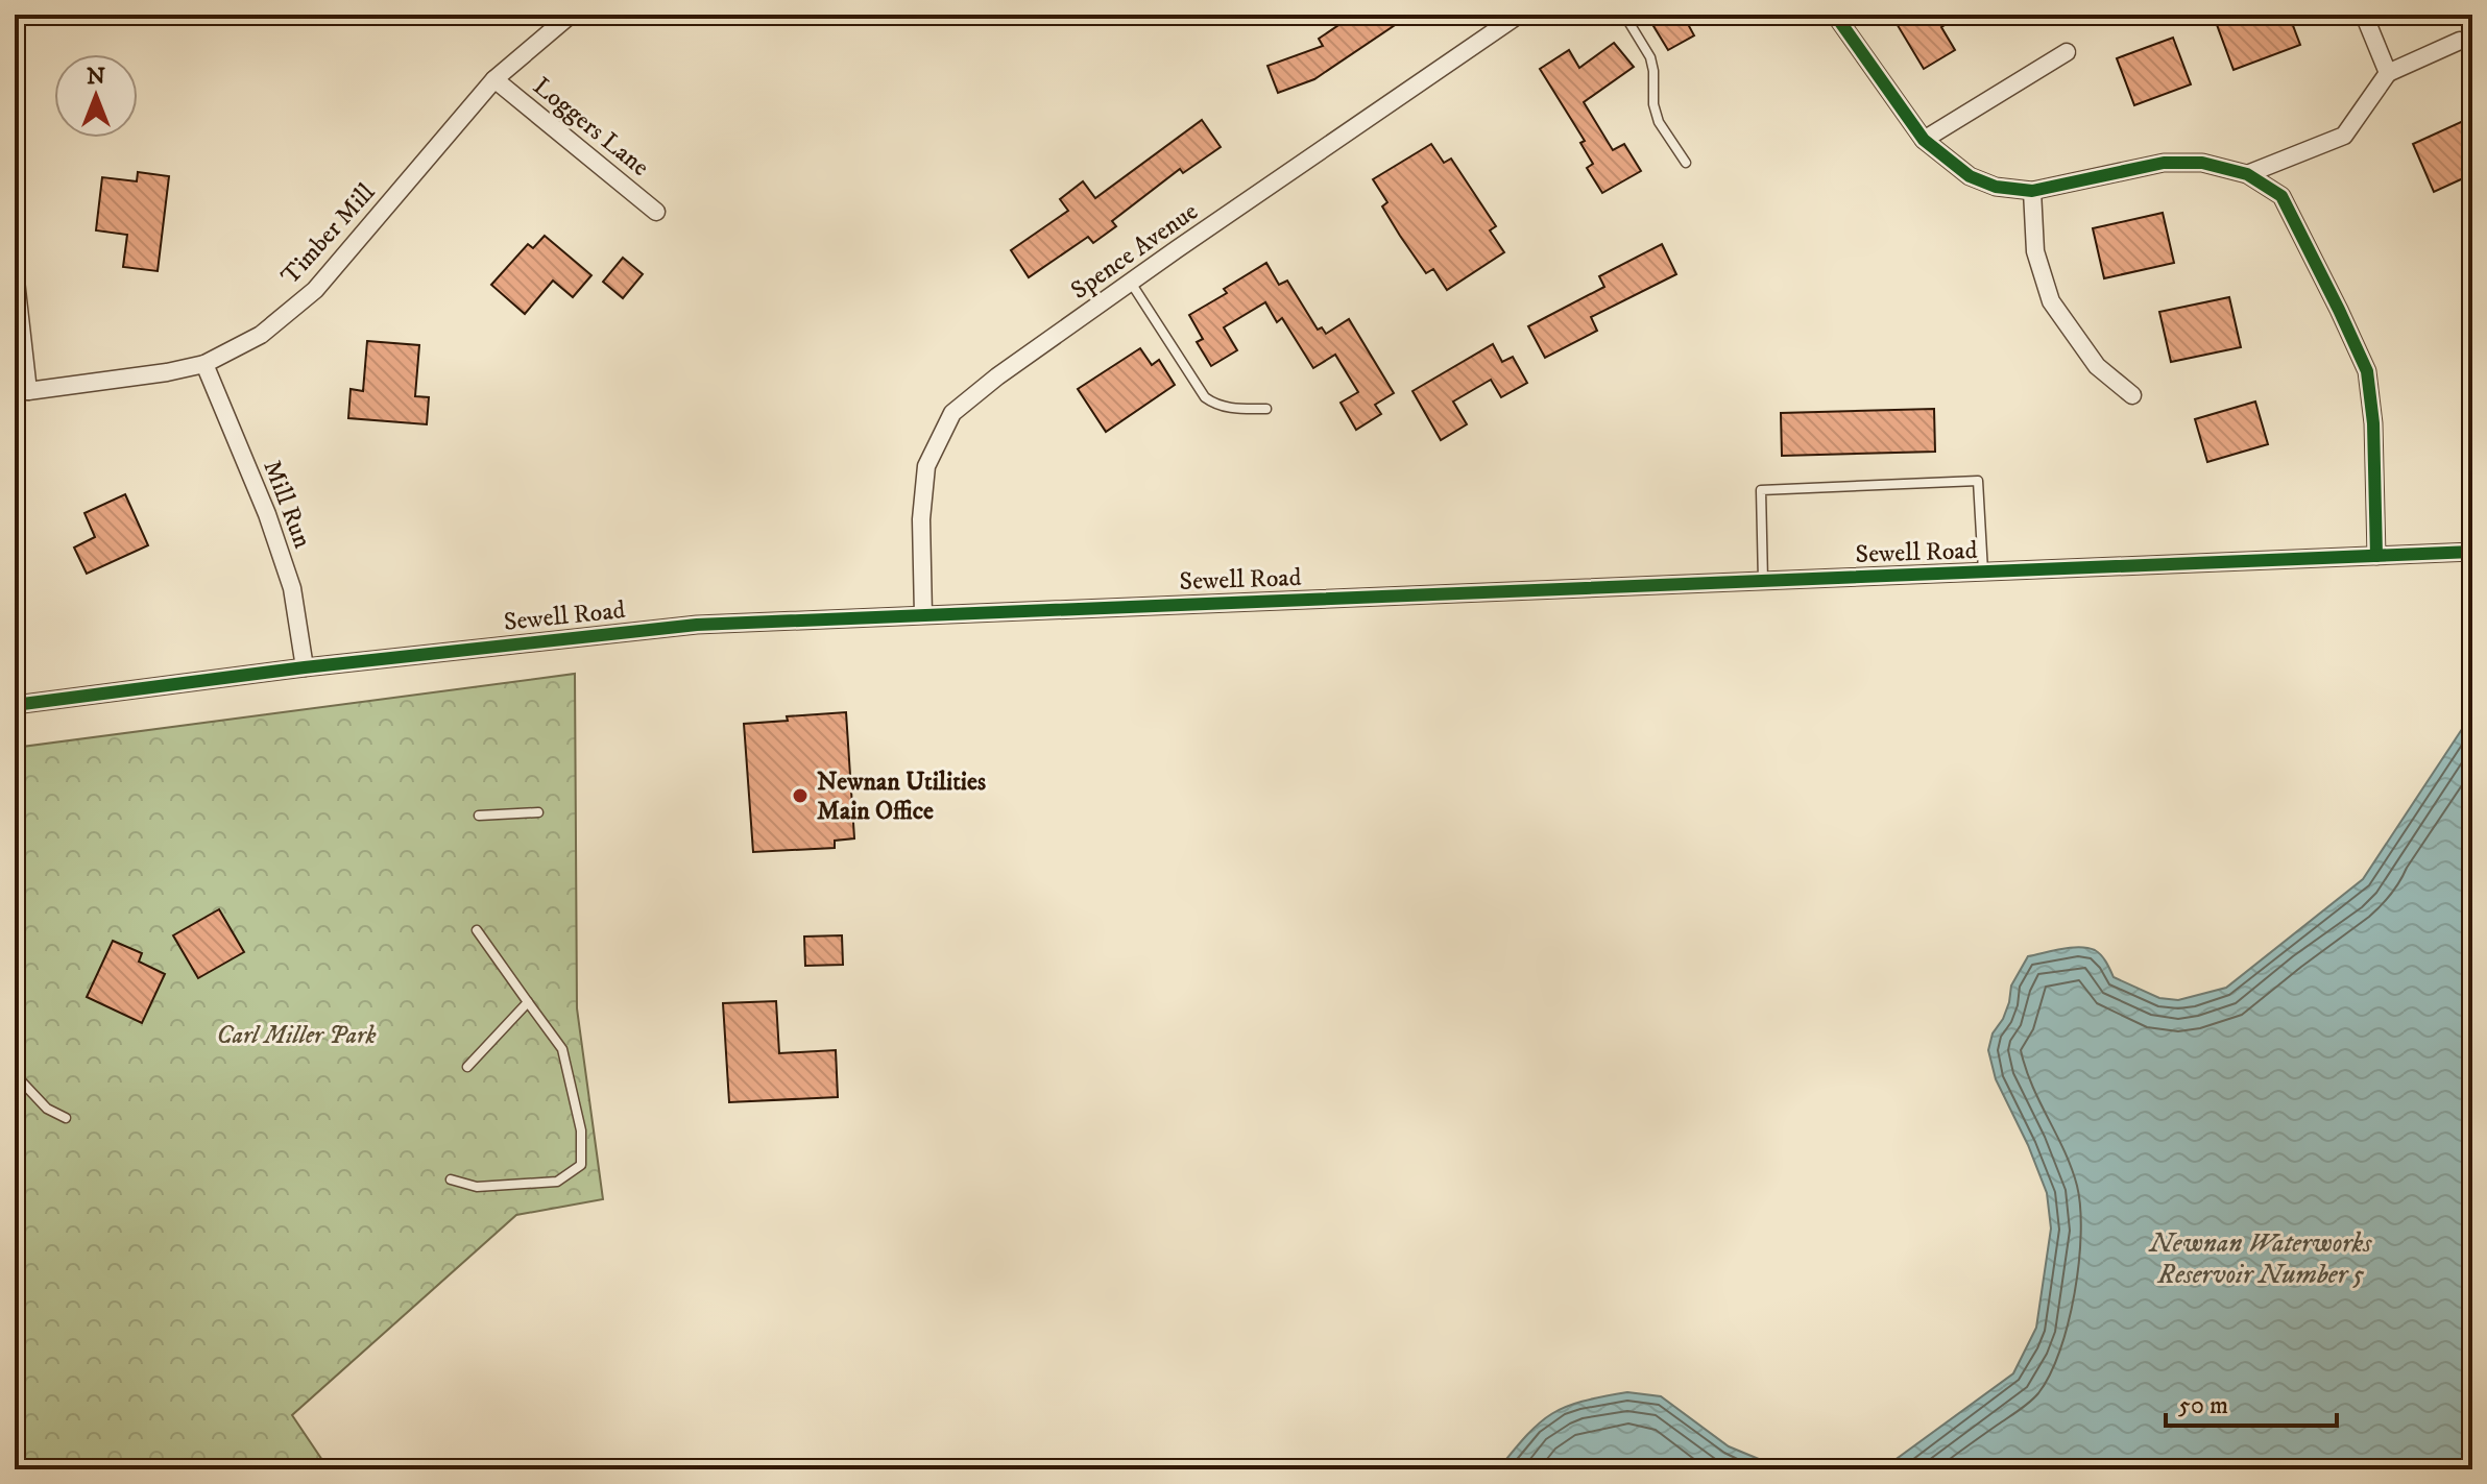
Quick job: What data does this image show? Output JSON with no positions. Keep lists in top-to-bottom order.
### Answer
{
  "streets": {
    "street": [
      "Loggers Lane",
      "Timber Mill",
      "Spence Avenue",
      "Mill Run",
      "Sewell Road"
    ]
  },
  "crossings": [
    ["Loggers Lane", "Timber Mill"],
    ["Timber Mill", "Mill Run"],
    ["Spence Avenue", "Sewell Road"],
    ["Mill Run", "Sewell Road"]
  ],
  "water": ["Newnan Waterworks Reservoir Number 5"],
  "parks": ["Carl Miller Park"],
  "places": ["Newnan Utilities Main Office"],
  "scale_bar": "50 m",
  "north": "top"
}
